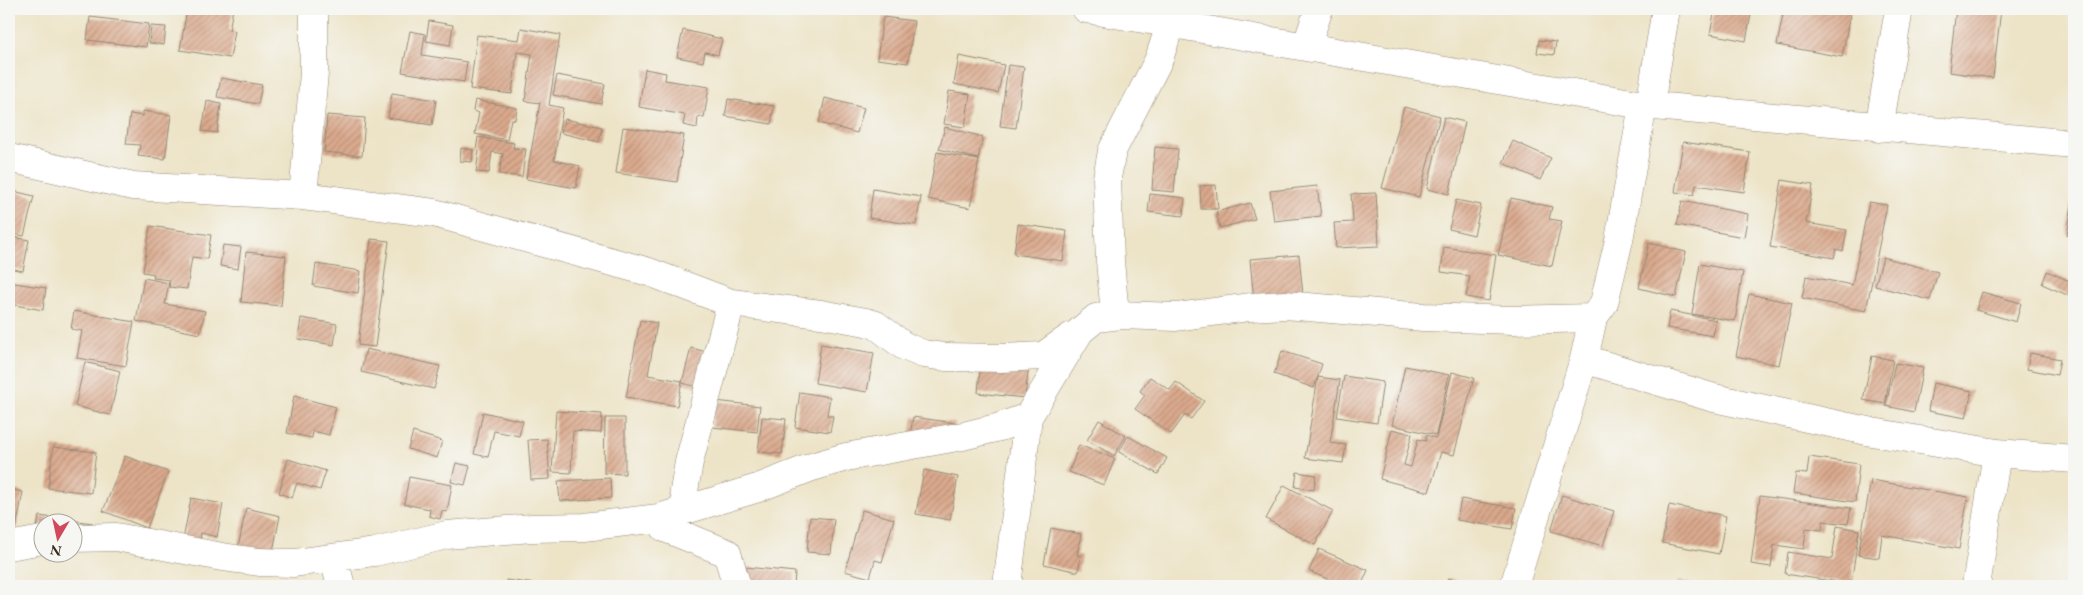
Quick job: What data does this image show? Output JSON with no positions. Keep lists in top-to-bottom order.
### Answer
{
  "north": "bottom"
}
